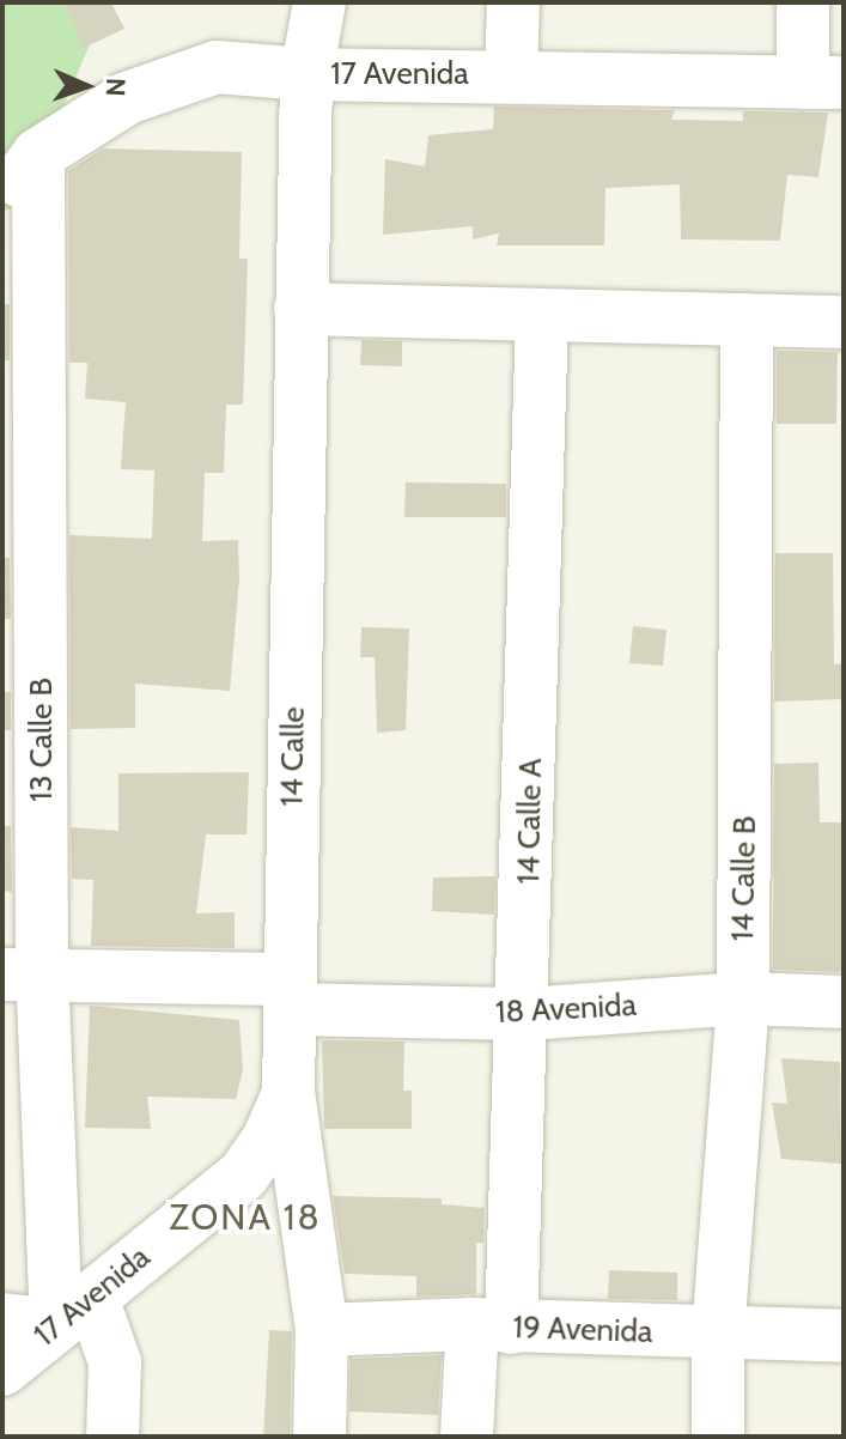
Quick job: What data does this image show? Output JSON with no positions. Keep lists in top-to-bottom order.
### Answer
{
  "streets": {
    "street": [
      "17 Avenida",
      "13 Calle B",
      "14 Calle",
      "14 Calle A",
      "14 Calle B",
      "18 Avenida",
      "19 Avenida"
    ]
  },
  "crossings": [
    ["17 Avenida", "13 Calle B"],
    ["17 Avenida", "14 Calle"],
    ["13 Calle B", "18 Avenida"],
    ["14 Calle", "18 Avenida"],
    ["14 Calle", "19 Avenida"],
    ["14 Calle A", "18 Avenida"],
    ["14 Calle A", "19 Avenida"],
    ["14 Calle B", "18 Avenida"],
    ["14 Calle B", "19 Avenida"]
  ],
  "districts": ["ZONA 18"],
  "north": "right"
}
